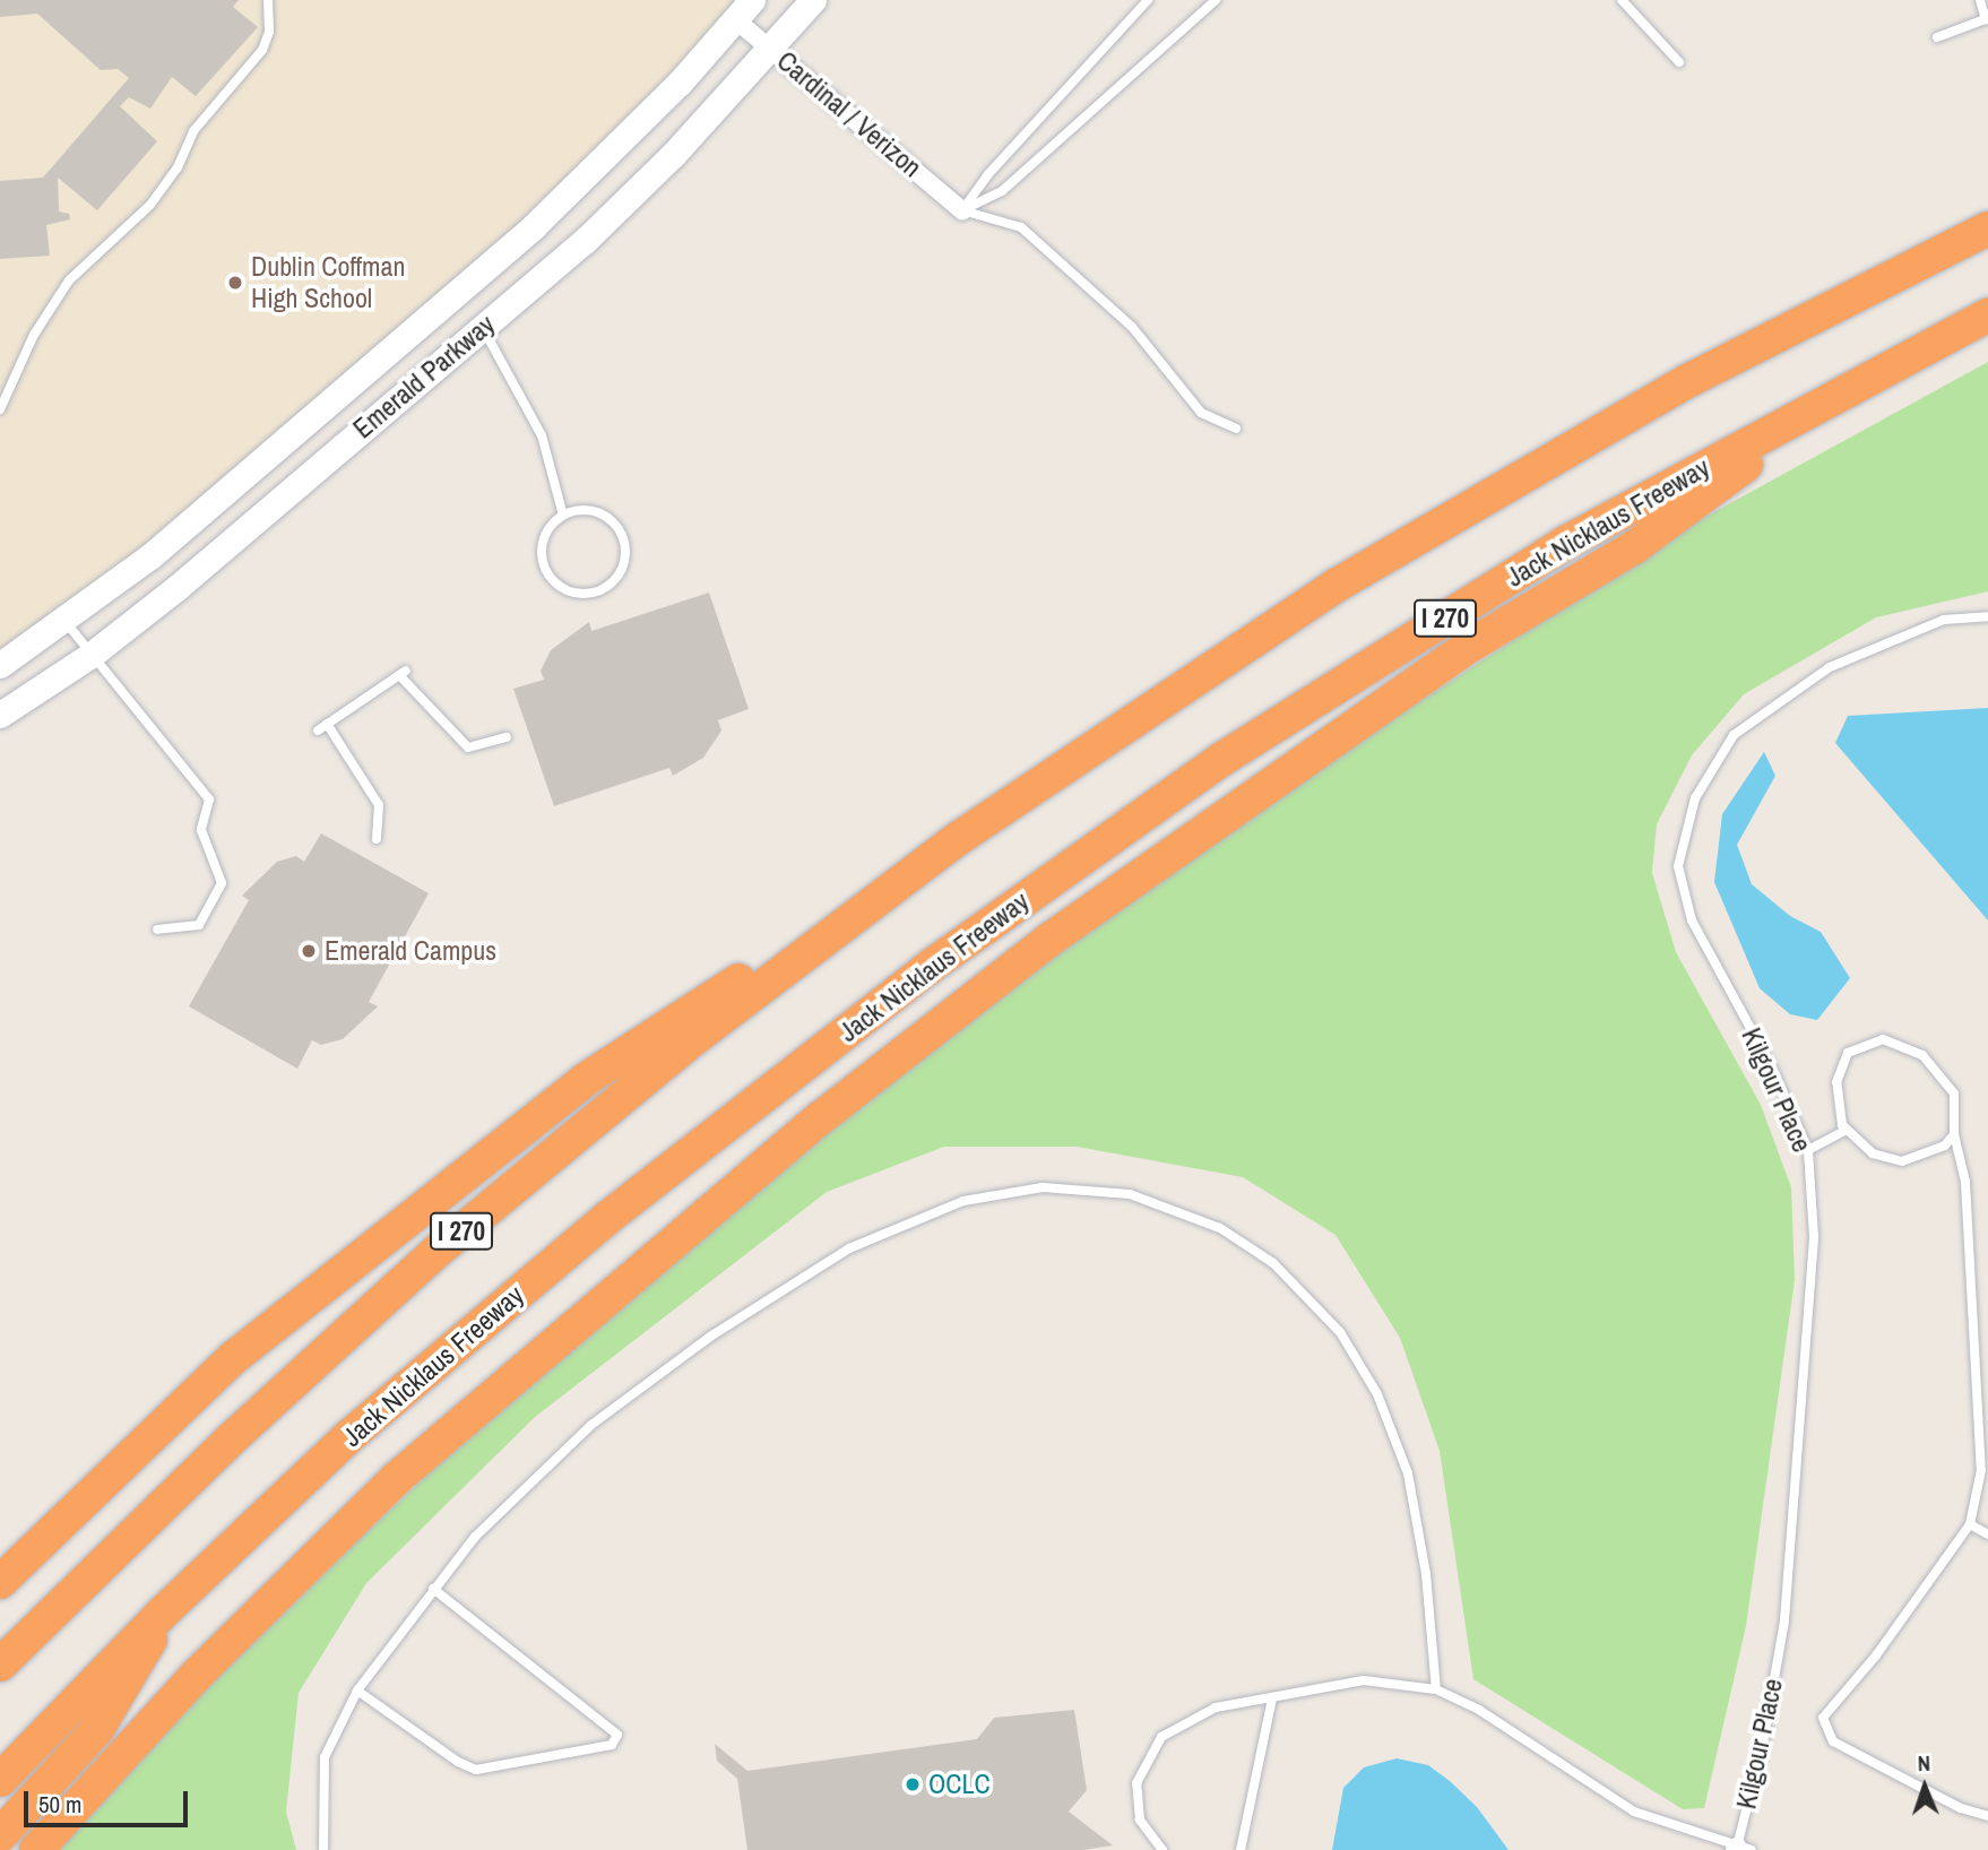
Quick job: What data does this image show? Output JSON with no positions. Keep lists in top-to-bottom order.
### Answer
{
  "streets": {
    "highway": ["Jack Nicklaus Freeway", "I 270"],
    "main road": ["Emerald Parkway"],
    "street": ["Cardinal / Verizon"],
    "lane": ["Kilgour Place"]
  },
  "crossings": [
    ["Cardinal / Verizon", "Emerald Parkway"]
  ],
  "places": ["Dublin Coffman High School", "Emerald Campus", "OCLC"],
  "scale_bar": "50 m",
  "north": "top"
}
